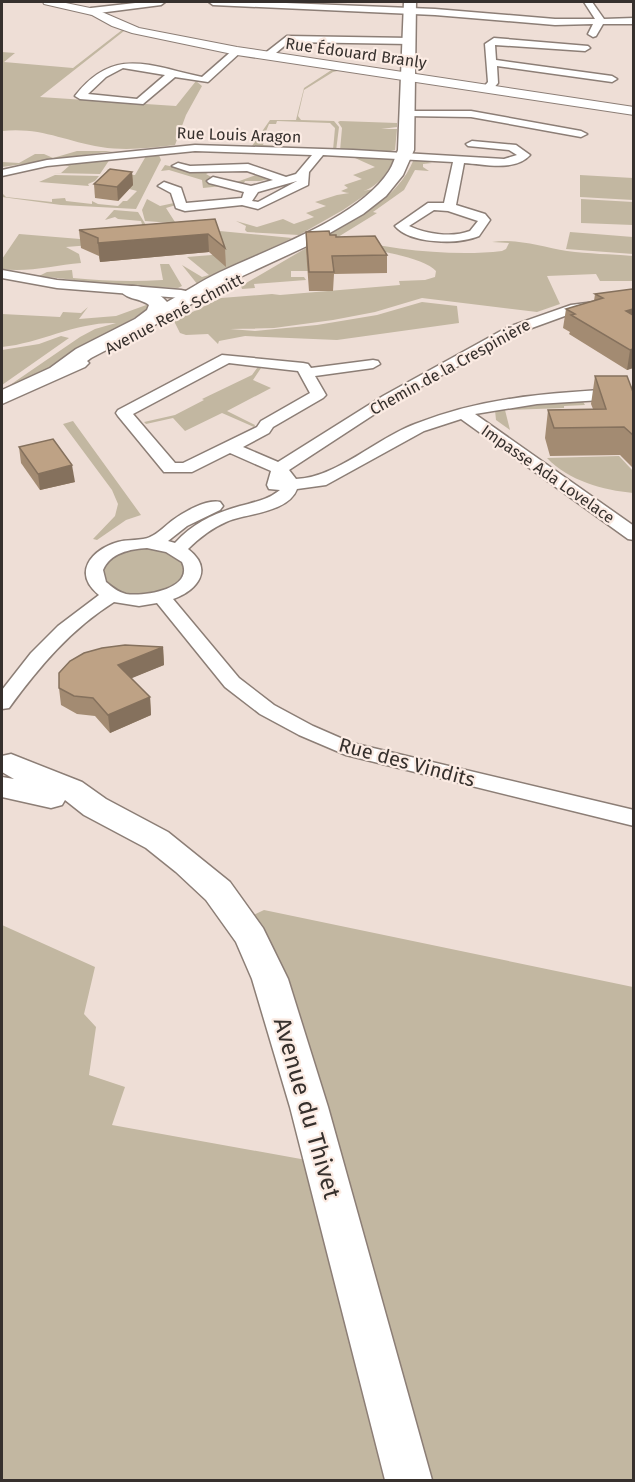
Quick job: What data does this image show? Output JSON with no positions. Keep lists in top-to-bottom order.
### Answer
{
  "streets": {
    "main road": ["Avenue René Schmitt", "Avenue du Thivet"],
    "street": [
      "Rue Édouard Branly",
      "Rue Louis Aragon",
      "Chemin de la Crespinière",
      "Impasse Ada Lovelace",
      "Rue des Vindits"
    ]
  },
  "crossings": [
    ["Rue Édouard Branly", "Avenue René Schmitt"],
    ["Rue Louis Aragon", "Avenue René Schmitt"],
    ["Chemin de la Crespinière", "Rue des Vindits"]
  ]
}
